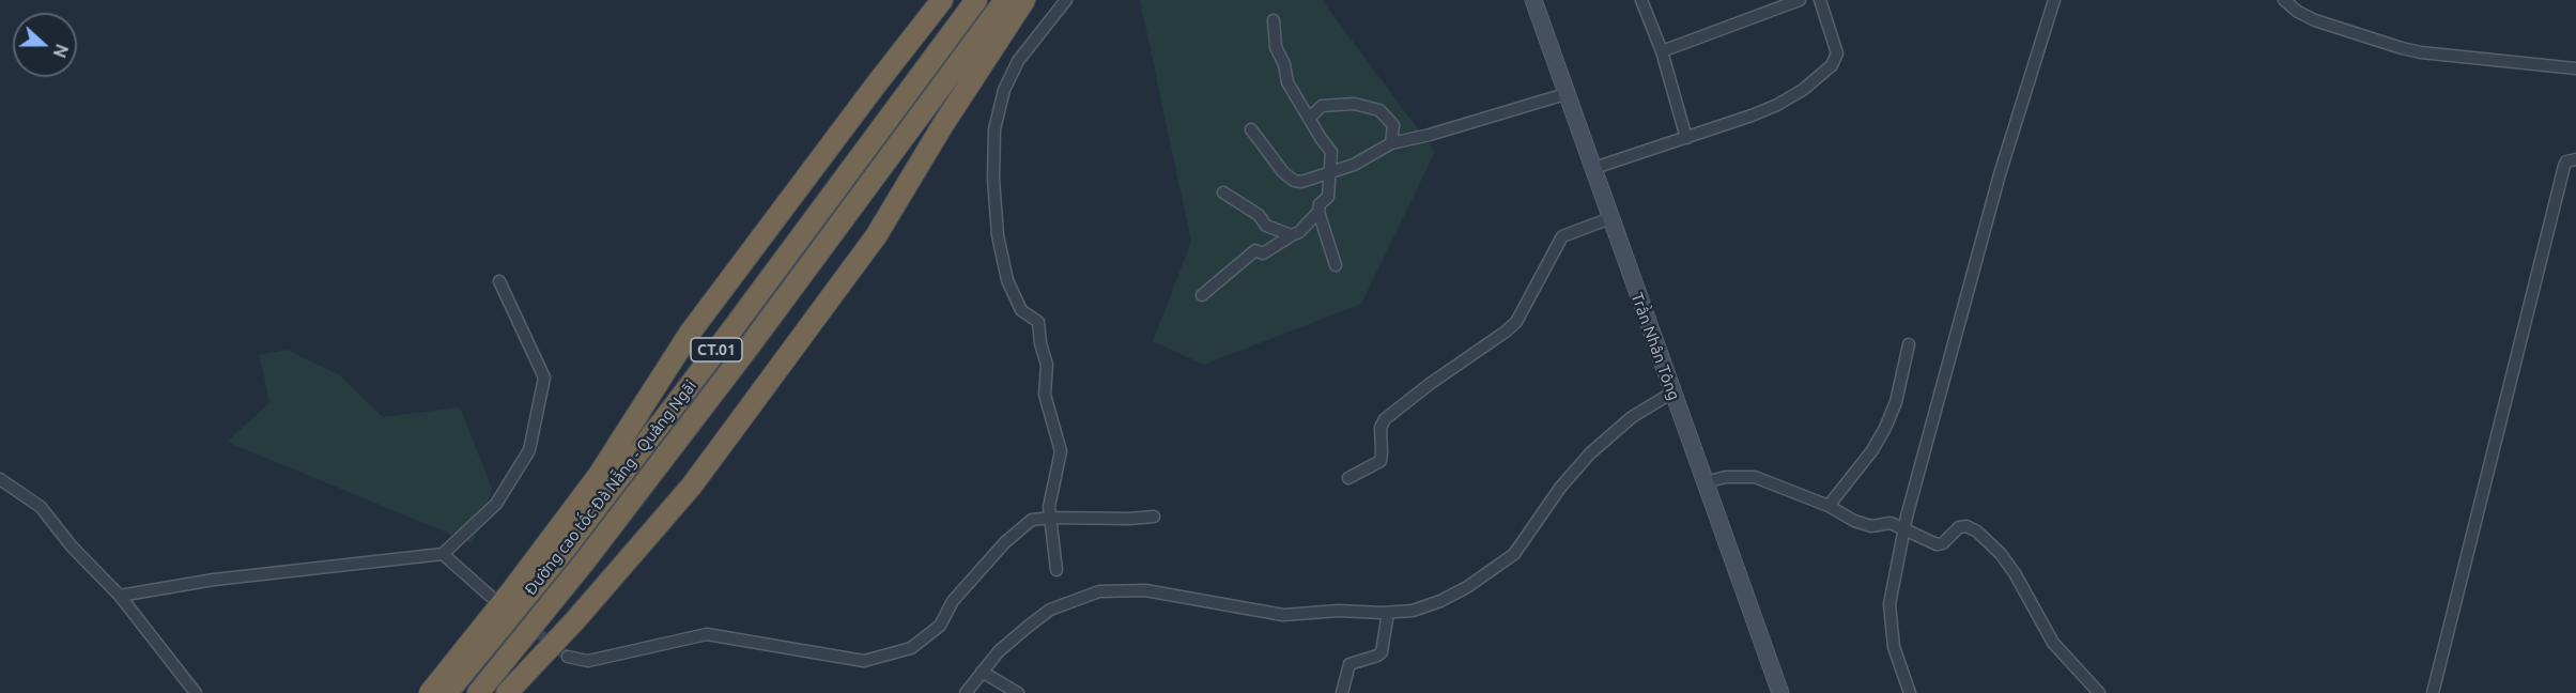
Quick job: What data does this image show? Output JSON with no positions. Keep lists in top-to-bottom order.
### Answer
{
  "streets": {
    "highway": ["CT.01", "Đường cao tốc Đà Nẵng - Quảng Ngãi"],
    "street": ["Trần Nhân Tông"]
  },
  "north": "right"
}
